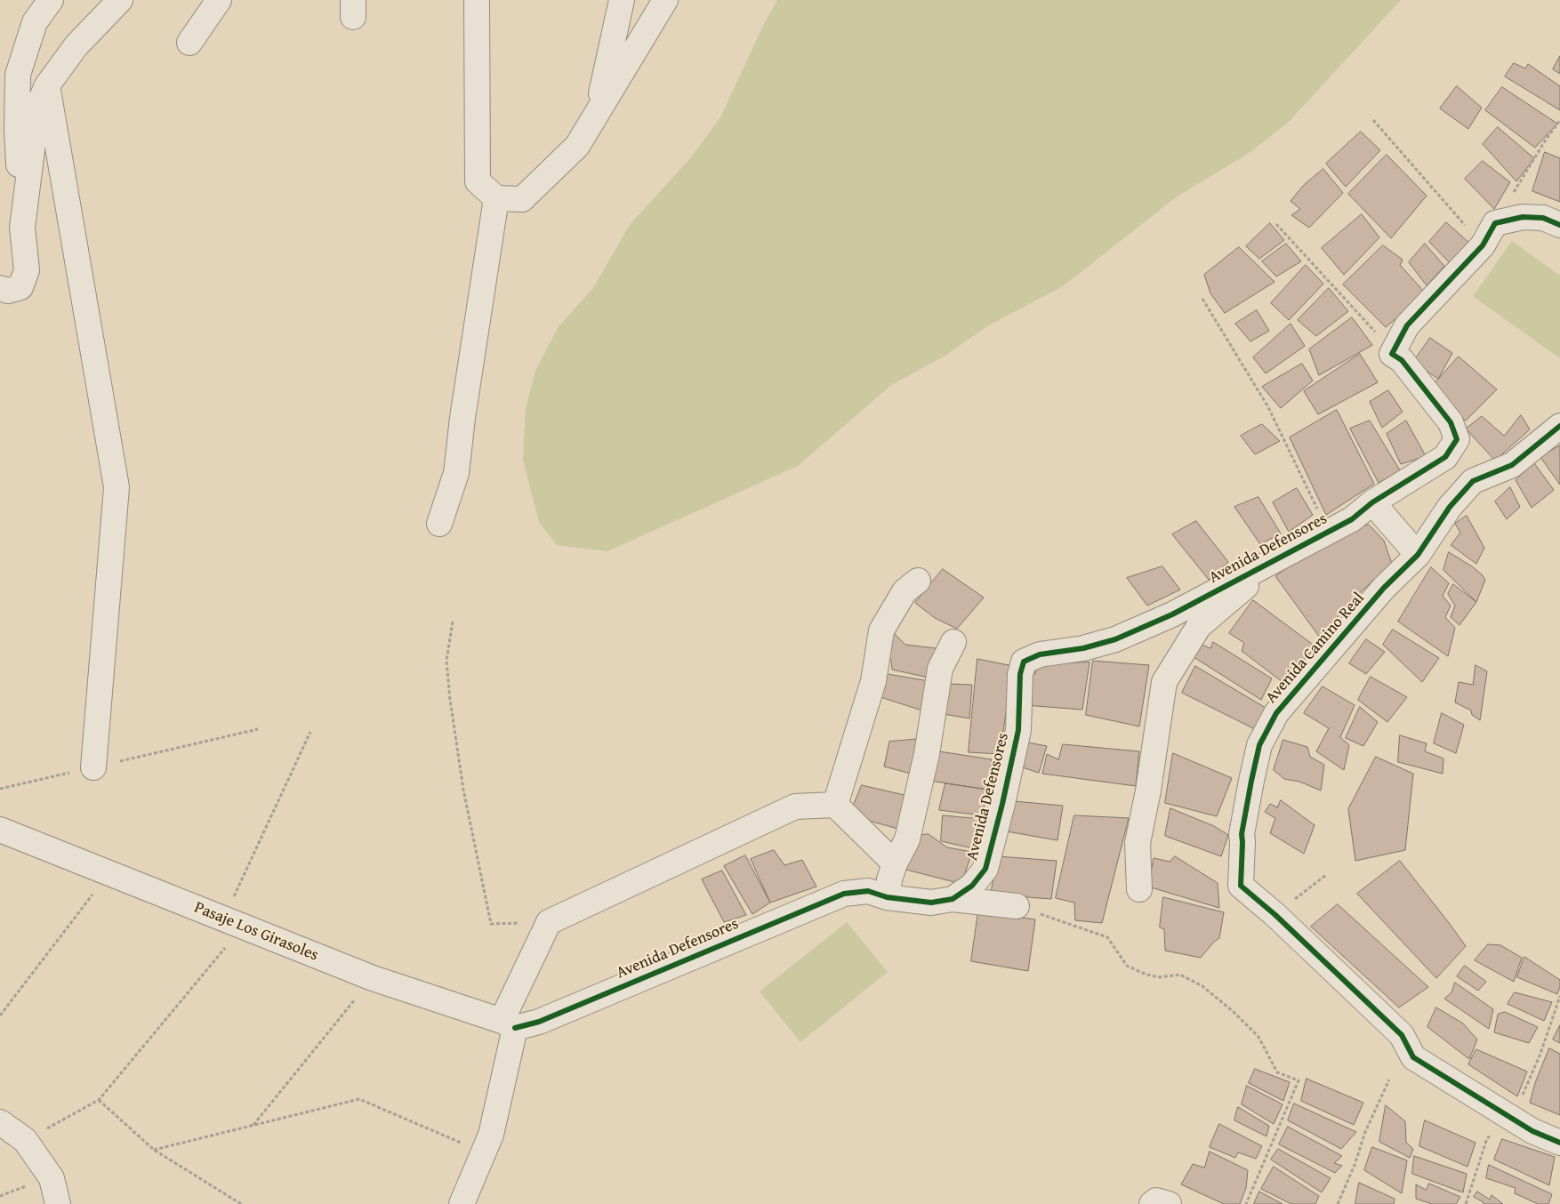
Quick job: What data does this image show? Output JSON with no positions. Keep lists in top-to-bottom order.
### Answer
{
  "streets": {
    "street": ["Avenida Defensores", "Avenida Camino Real", "Pasaje Los Girasoles"]
  },
  "crossings": [
    ["Avenida Defensores", "Pasaje Los Girasoles"]
  ]
}
